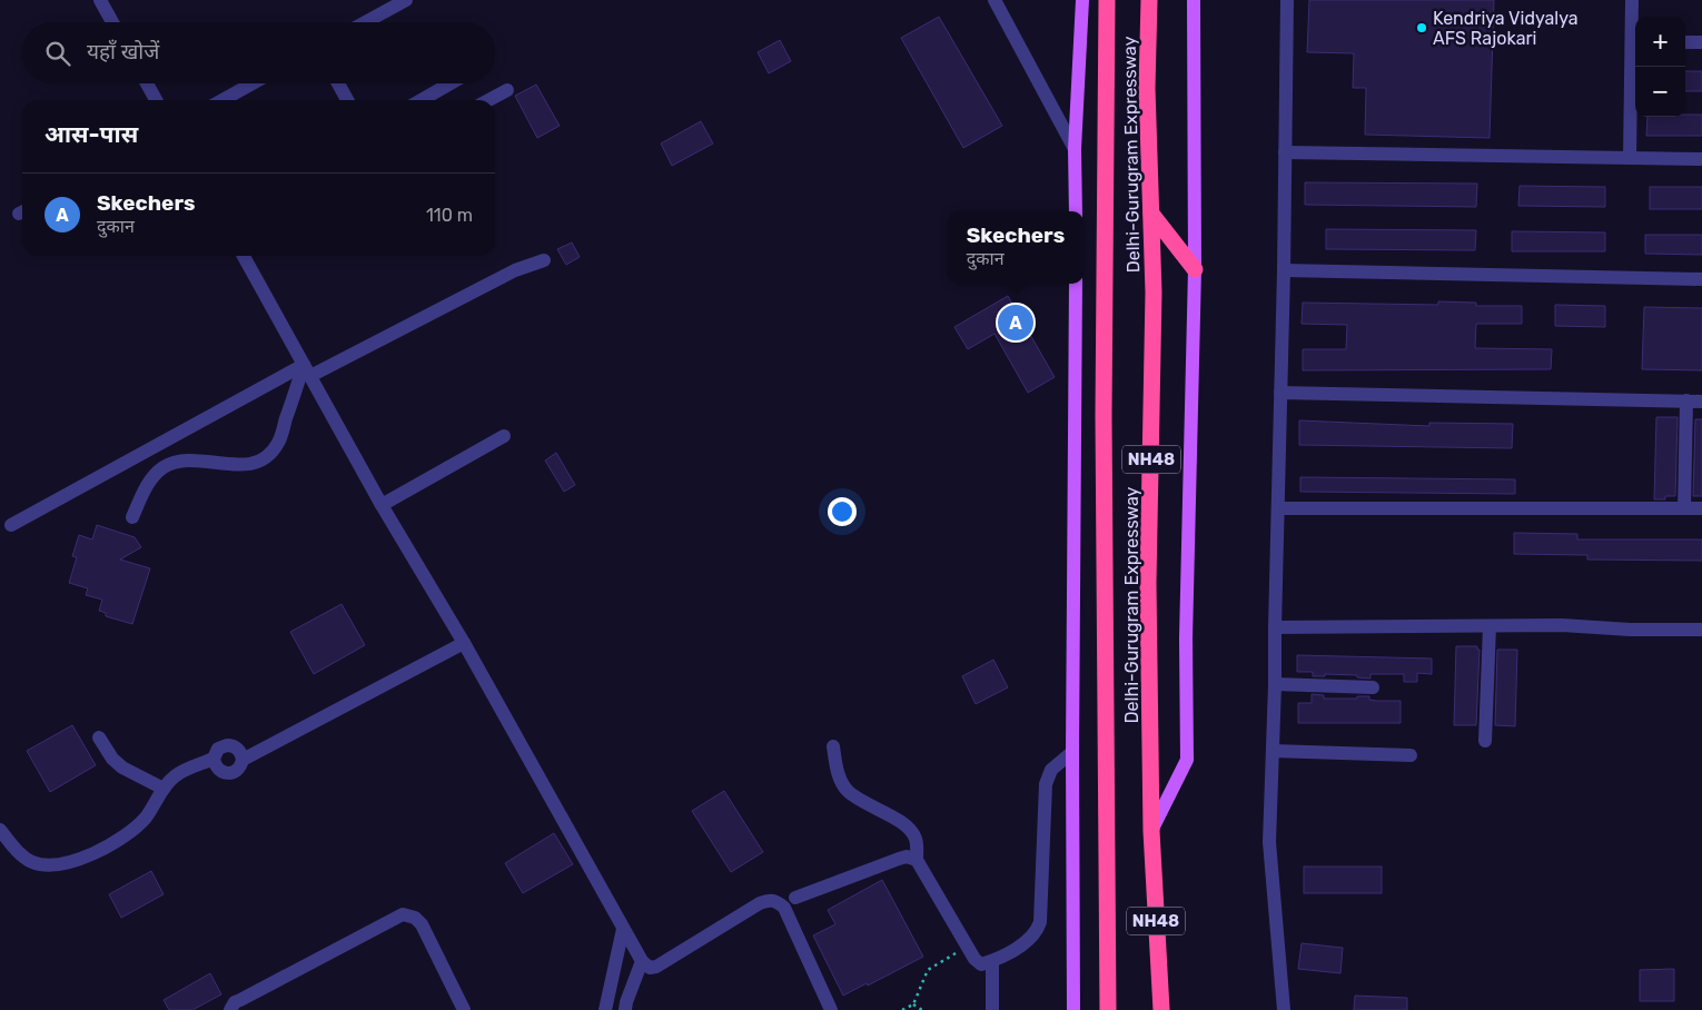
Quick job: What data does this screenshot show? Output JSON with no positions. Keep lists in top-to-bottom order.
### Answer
{
  "streets": {
    "highway": ["Delhi-Gurugram Expressway", "NH48"]
  },
  "places": ["Kendriya Vidyalya AFS Rajokari"],
  "page": {
    "map_buttons": ["+", "−"],
    "search": "यहाँ खोजें",
    "heading": "आस-पास",
    "list": [
      {
        "mark": "A",
        "name": "Skechers",
        "note": "दुकान",
        "value": "110 m"
      }
    ],
    "popup": ["Skechers", "दुकान"],
    "pins": "A"
  }
}
